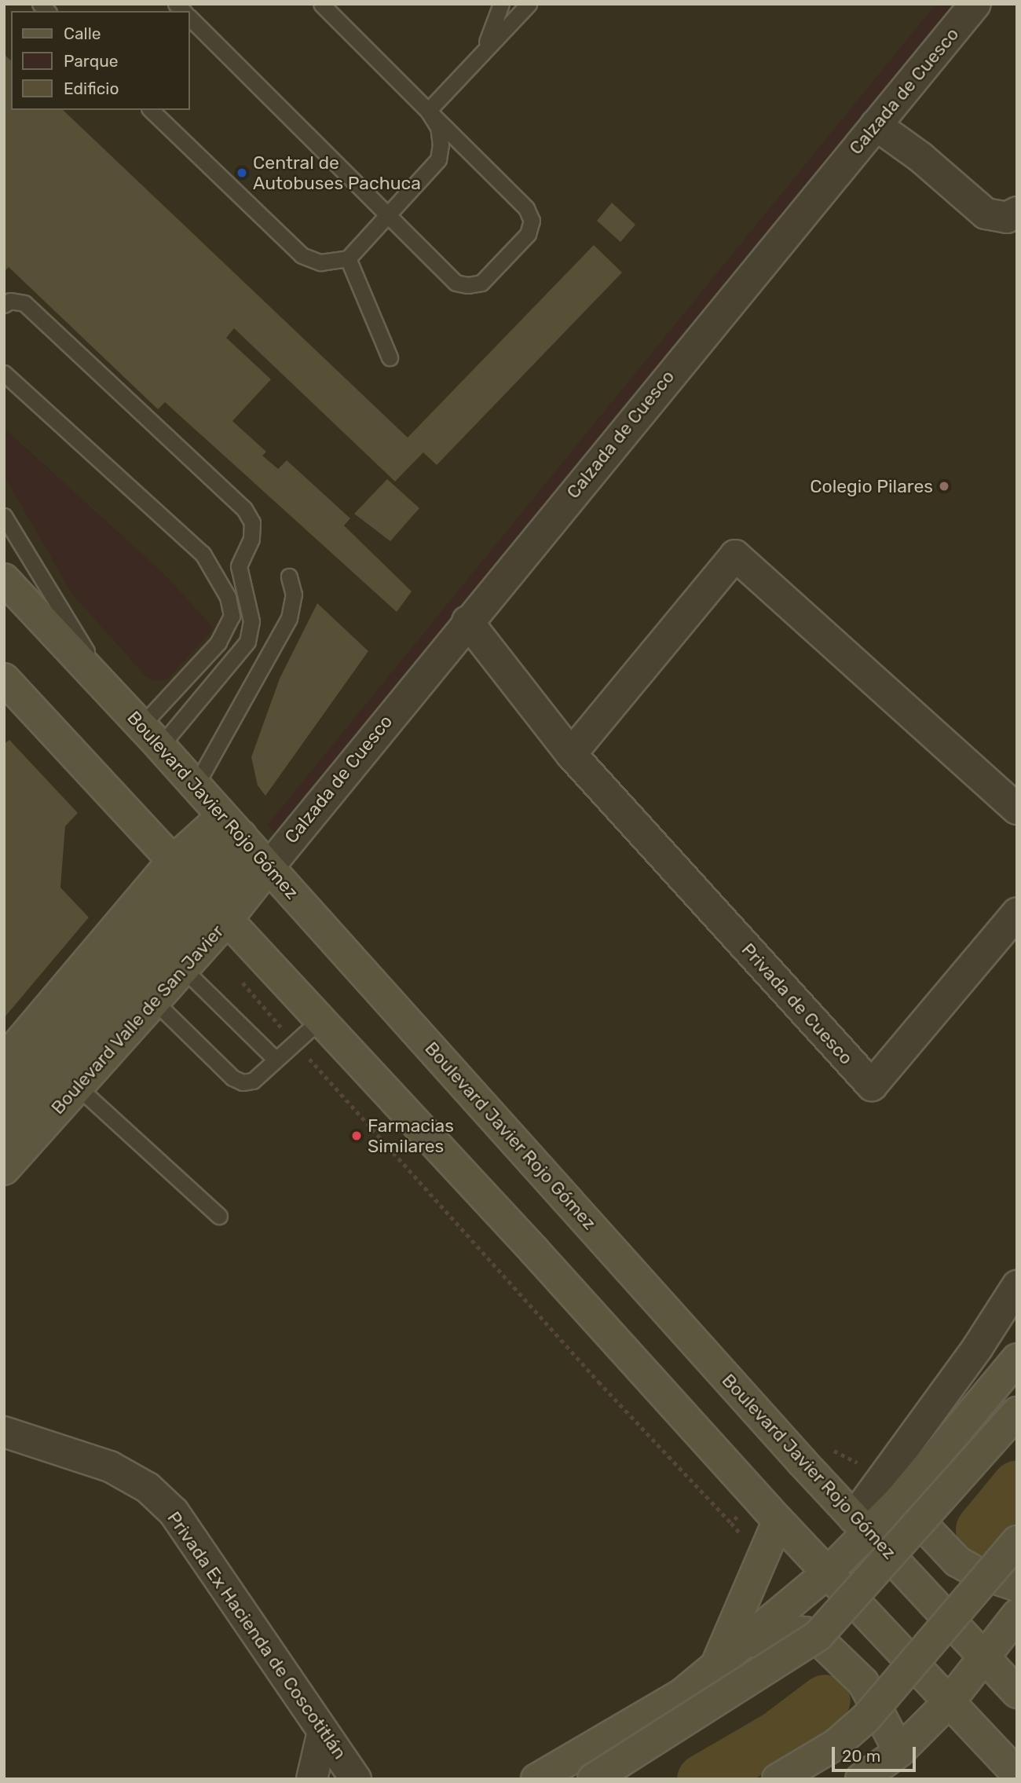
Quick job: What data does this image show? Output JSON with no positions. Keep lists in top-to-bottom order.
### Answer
{
  "streets": {
    "main road": ["Boulevard Javier Rojo Gómez", "Boulevard Valle de San Javier"],
    "street": ["Calzada de Cuesco", "Privada de Cuesco", "Privada Ex Hacienda de Coscotitlán"]
  },
  "crossings": [
    ["Calzada de Cuesco", "Boulevard Javier Rojo Gómez"],
    ["Calzada de Cuesco", "Privada de Cuesco"],
    ["Calzada de Cuesco", "Boulevard Valle de San Javier"],
    ["Boulevard Javier Rojo Gómez", "Boulevard Valle de San Javier"]
  ],
  "places": ["Central de Autobuses Pachuca", "Colegio Pilares", "Farmacias Similares"],
  "legend": ["Calle", "Parque", "Edificio"],
  "scale_bar": "20 m"
}
